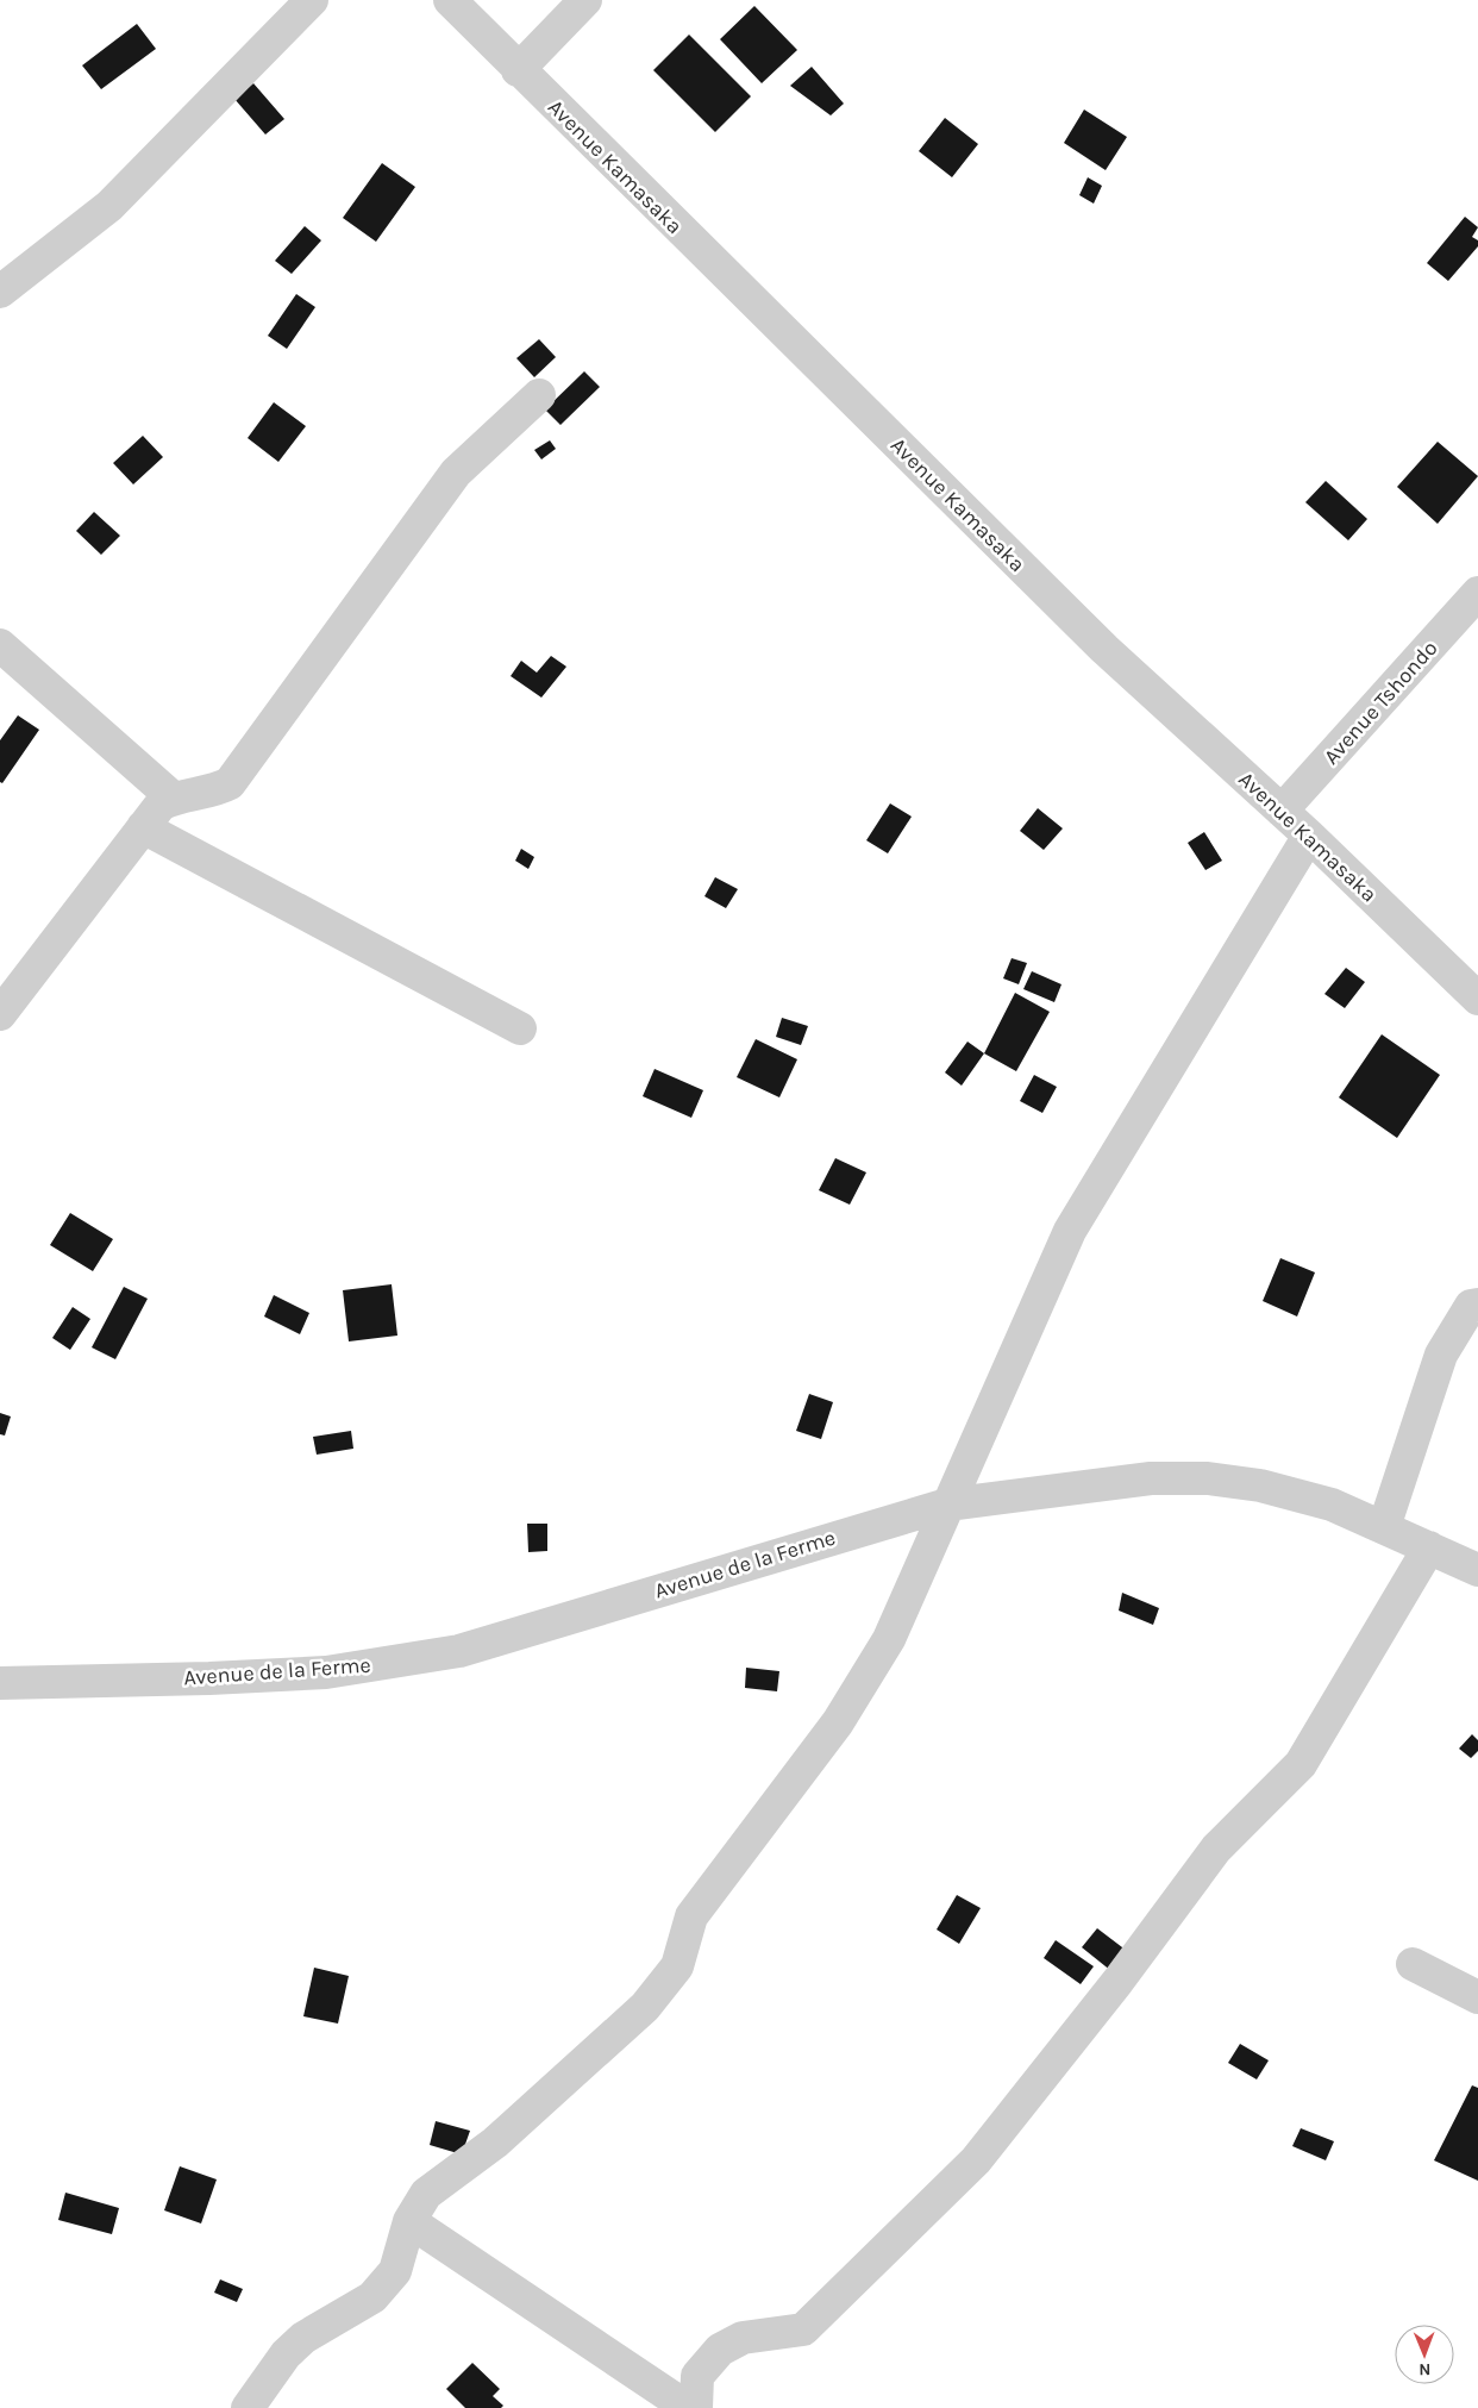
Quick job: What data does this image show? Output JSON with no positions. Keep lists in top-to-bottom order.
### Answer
{
  "streets": {
    "street": ["Avenue Kamasaka", "Avenue Tshondo", "Avenue de la Ferme"]
  },
  "crossings": [
    ["Avenue Kamasaka", "Avenue Tshondo"]
  ],
  "north": "bottom"
}
